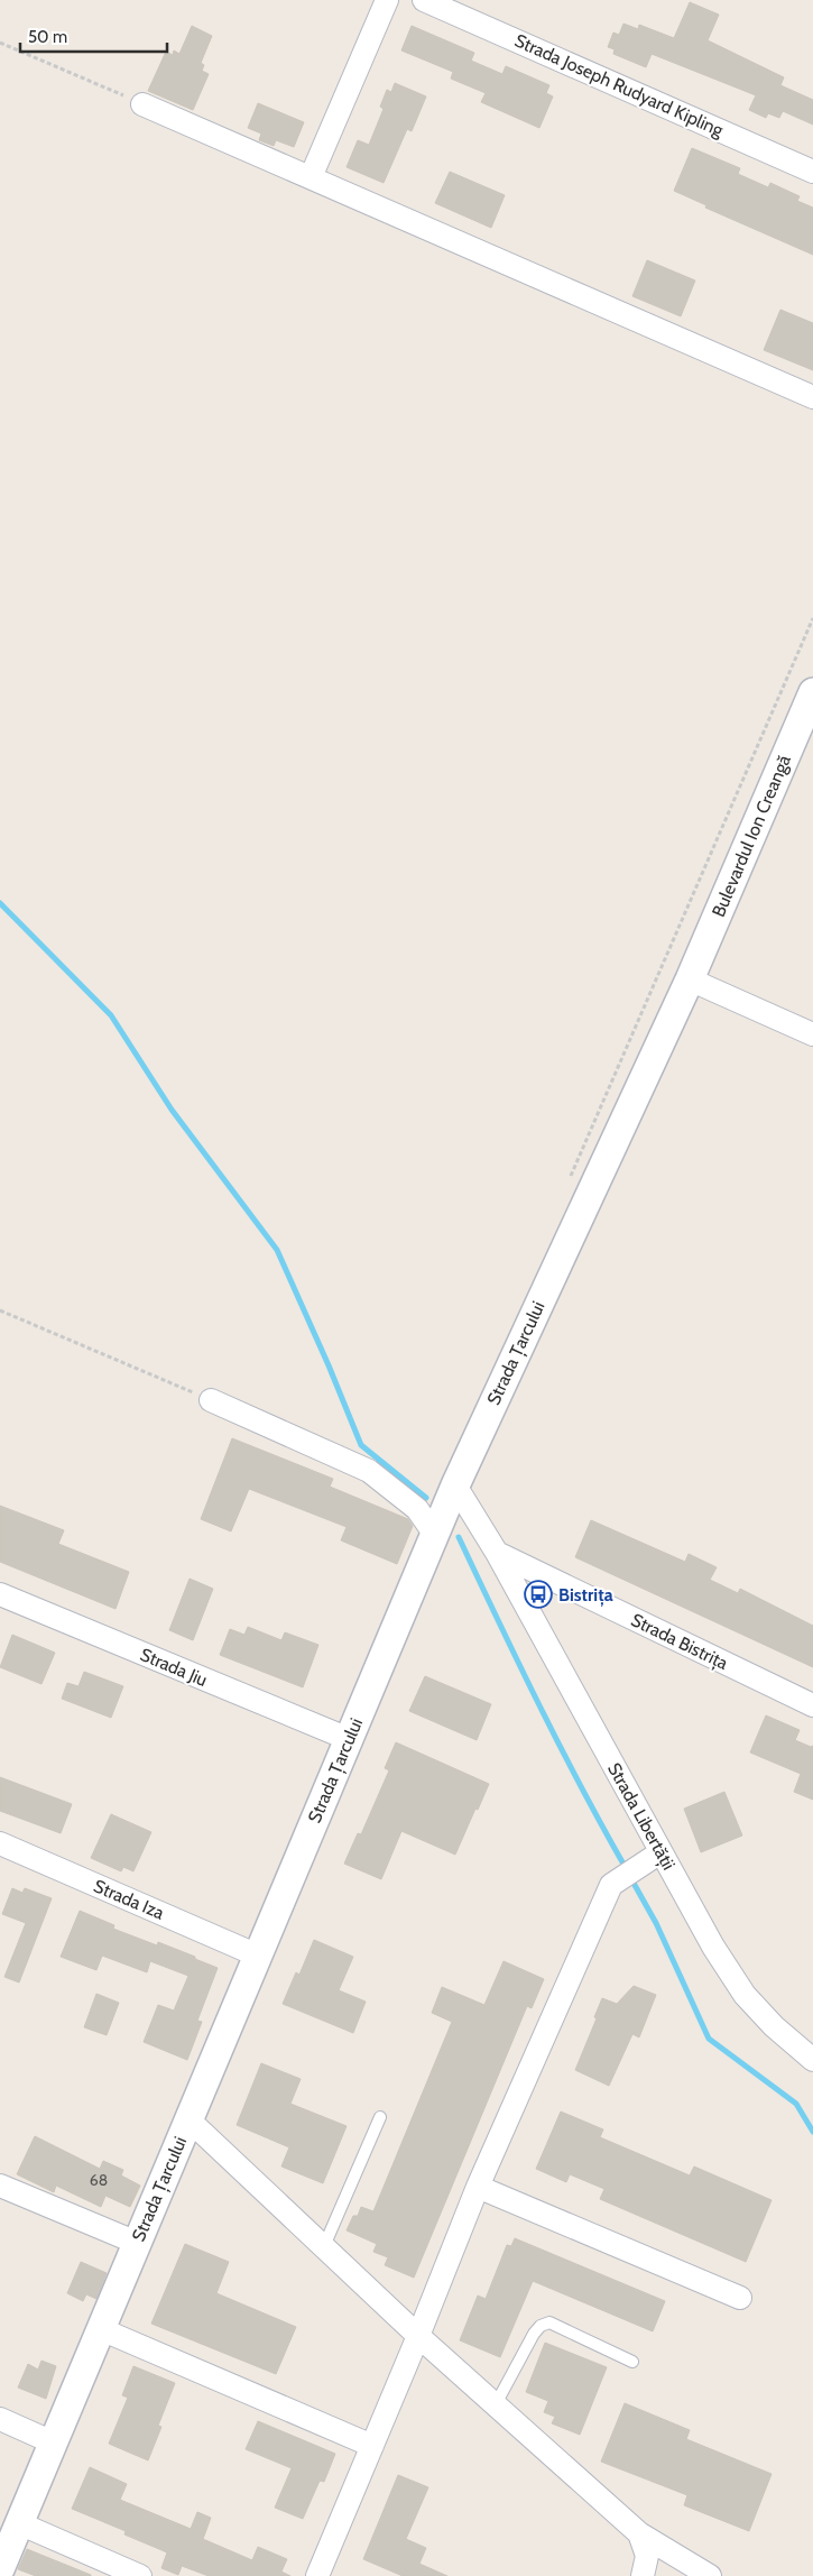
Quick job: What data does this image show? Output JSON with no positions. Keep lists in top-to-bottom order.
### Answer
{
  "streets": {
    "street": [
      "Strada Joseph Rudyard Kipling",
      "Bulevardul Ion Creangă",
      "Strada Țarcului",
      "Strada Bistrița",
      "Strada Jiu",
      "Strada Libertății",
      "Strada Iza"
    ]
  },
  "crossings": [
    ["Bulevardul Ion Creangă", "Strada Țarcului"],
    ["Strada Țarcului", "Strada Jiu"],
    ["Strada Țarcului", "Strada Iza"],
    ["Strada Bistrița", "Strada Libertății"]
  ],
  "places": {
    "bus stop": ["Bistrița"]
  },
  "house_numbers": ["68"],
  "scale_bar": "50 m"
}
